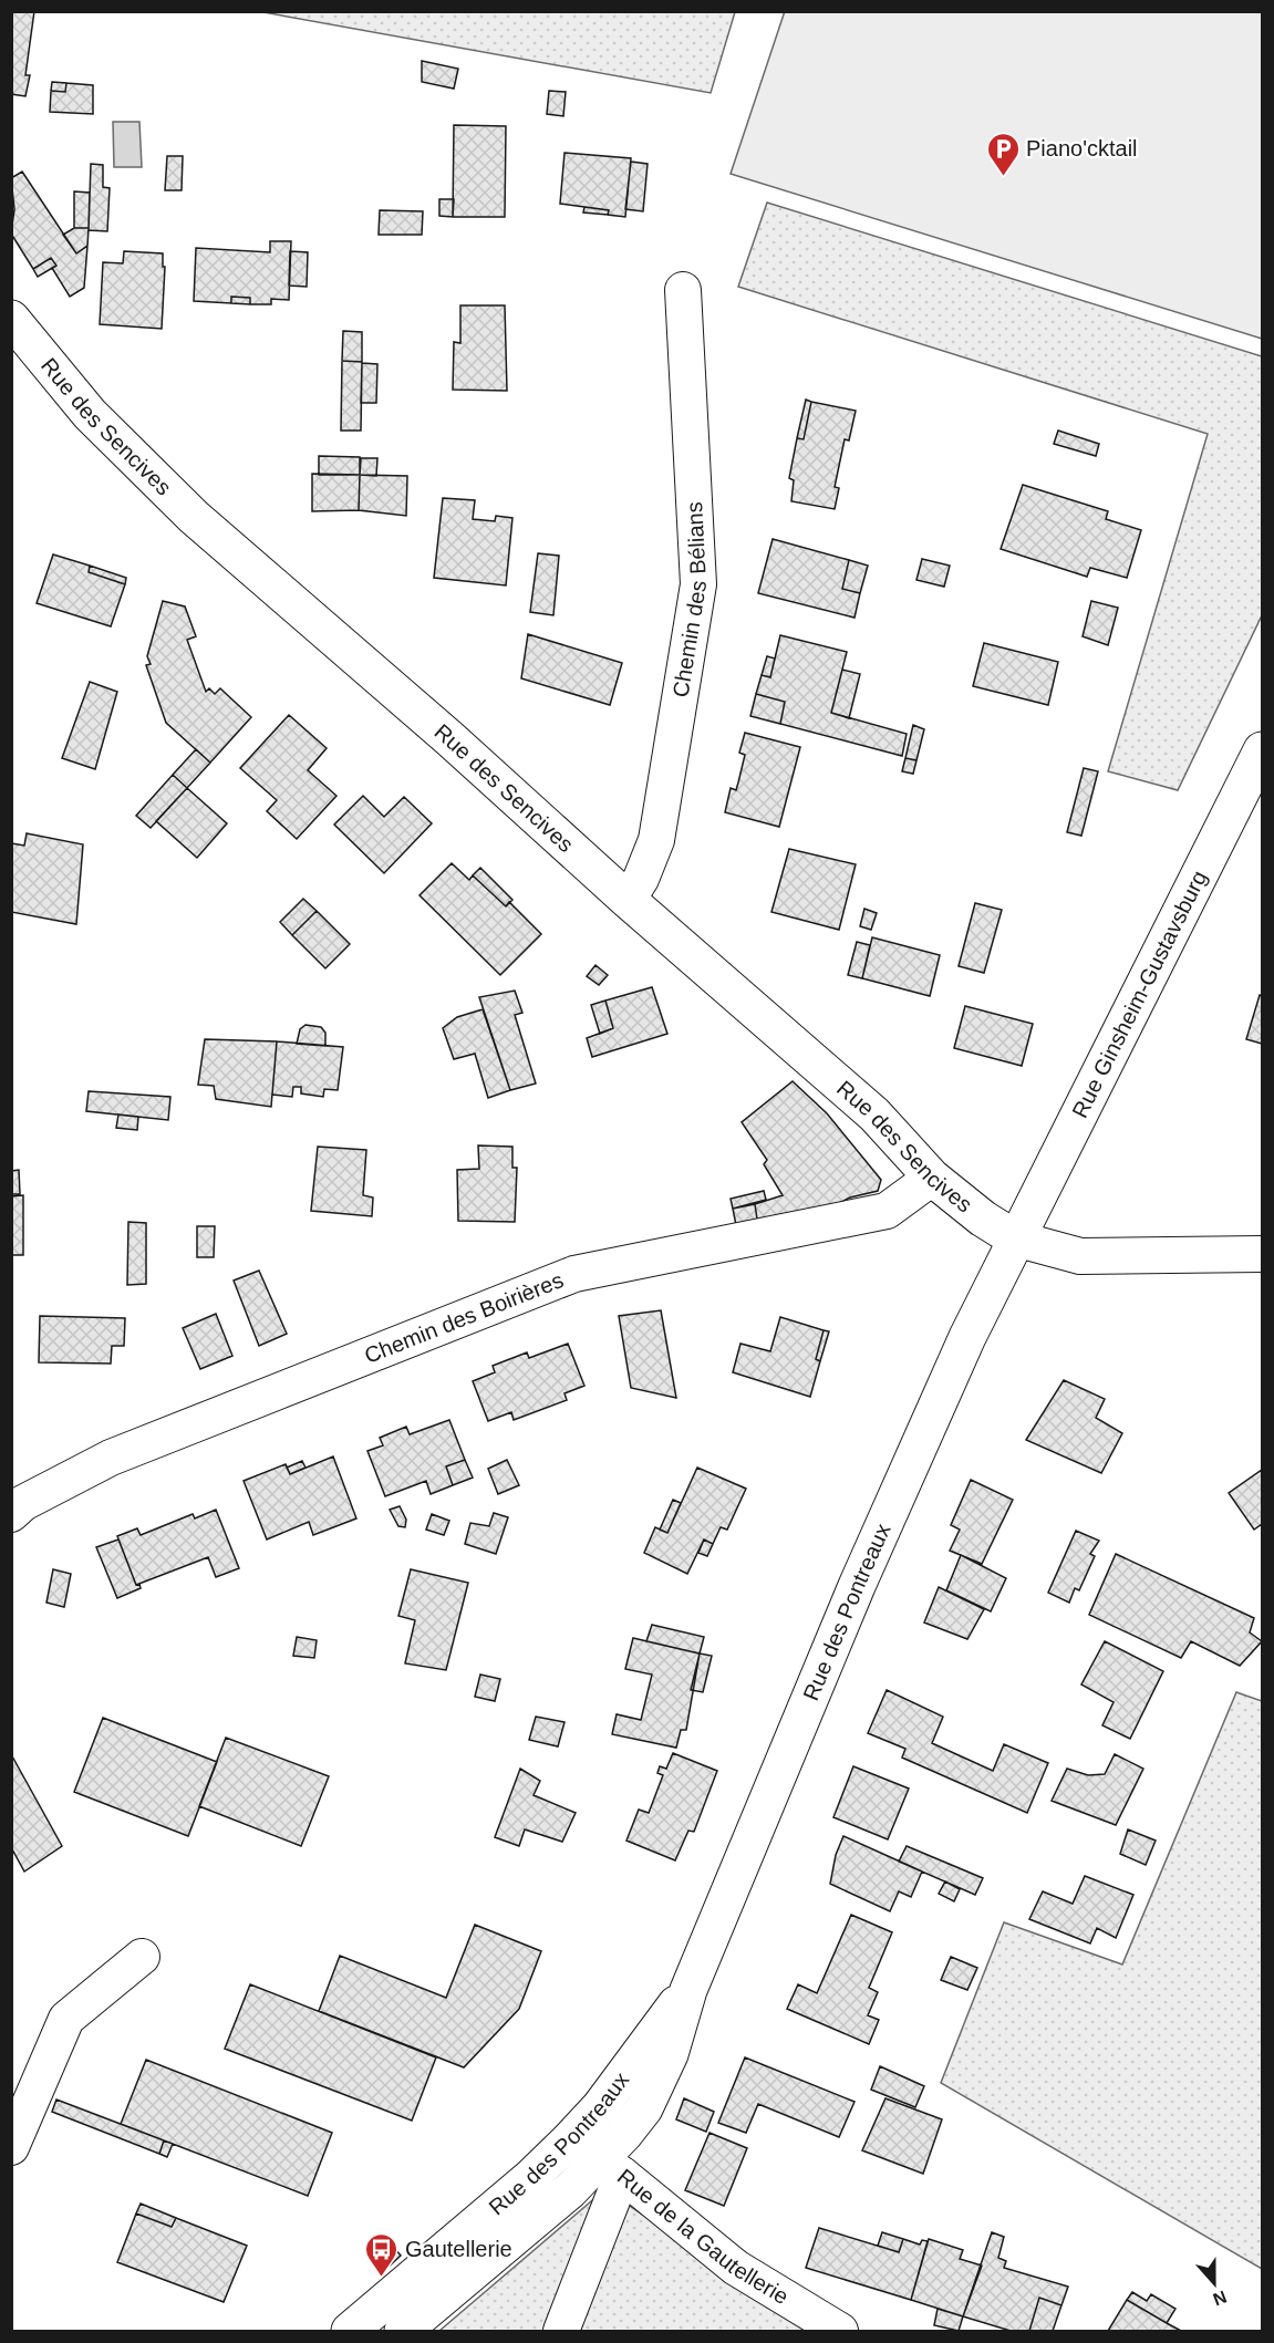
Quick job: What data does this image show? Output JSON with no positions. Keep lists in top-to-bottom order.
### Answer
{
  "streets": {
    "street": [
      "Rue des Sencives",
      "Chemin des Bélians",
      "Rue Ginsheim-Gustavsburg",
      "Chemin des Boirières",
      "Rue des Pontreaux",
      "Rue de la Gautellerie"
    ]
  },
  "crossings": [
    ["Rue des Sencives", "Chemin des Bélians"],
    ["Rue des Sencives", "Rue Ginsheim-Gustavsburg"],
    ["Rue des Sencives", "Chemin des Boirières"],
    ["Rue des Sencives", "Rue des Pontreaux"],
    ["Rue Ginsheim-Gustavsburg", "Rue des Pontreaux"],
    ["Rue des Pontreaux", "Rue de la Gautellerie"]
  ],
  "places": {
    "parking": ["Piano'cktail"],
    "bus stop": ["Gautellerie"]
  },
  "north": "bottom"
}
